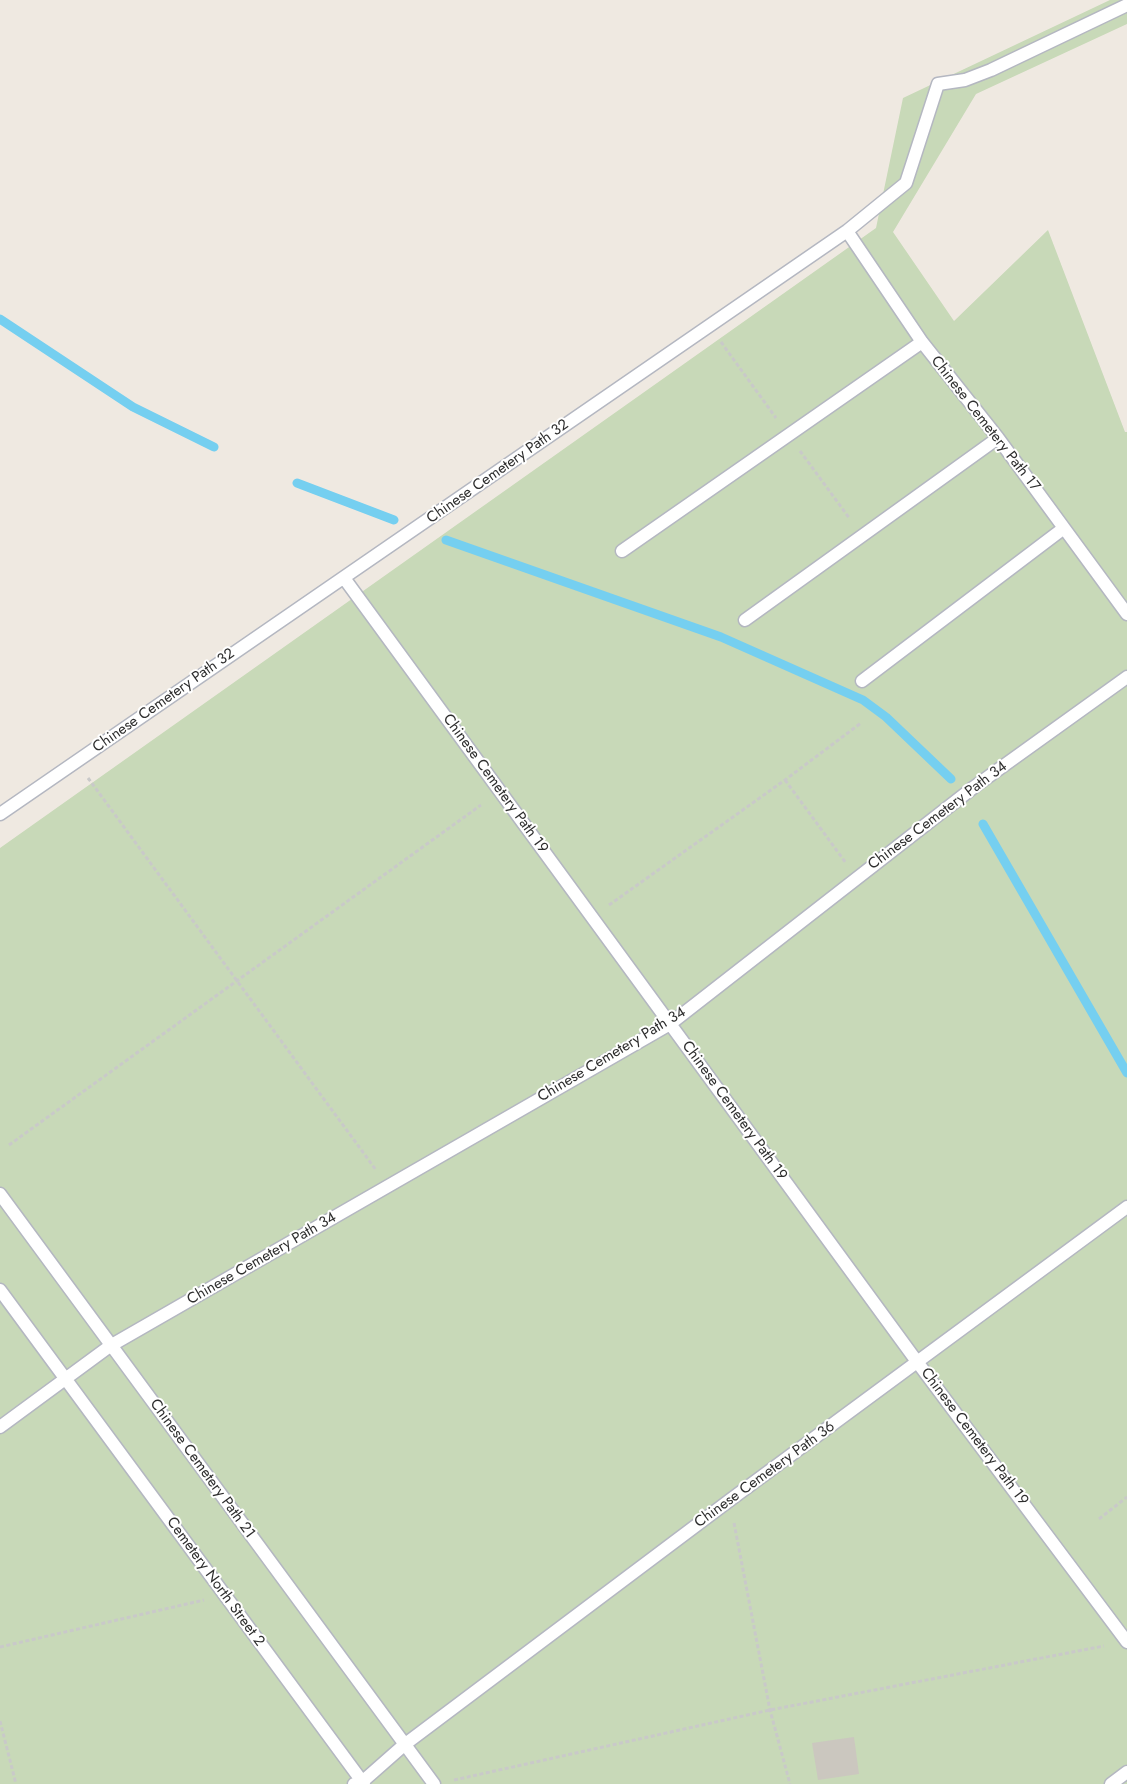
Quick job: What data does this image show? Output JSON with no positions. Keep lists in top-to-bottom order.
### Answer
{
  "streets": {
    "lane": [
      "Chinese Cemetery Path 17",
      "Chinese Cemetery Path 32",
      "Chinese Cemetery Path 19",
      "Chinese Cemetery Path 34",
      "Chinese Cemetery Path 21",
      "Chinese Cemetery Path 36",
      "Cemetery North Street 2"
    ]
  },
  "crossings": [
    ["Chinese Cemetery Path 17", "Chinese Cemetery Path 32"],
    ["Chinese Cemetery Path 32", "Chinese Cemetery Path 19"],
    ["Chinese Cemetery Path 19", "Chinese Cemetery Path 34"],
    ["Chinese Cemetery Path 19", "Chinese Cemetery Path 36"],
    ["Chinese Cemetery Path 34", "Chinese Cemetery Path 21"],
    ["Chinese Cemetery Path 34", "Cemetery North Street 2"],
    ["Chinese Cemetery Path 21", "Chinese Cemetery Path 36"],
    ["Chinese Cemetery Path 36", "Cemetery North Street 2"]
  ]
}
